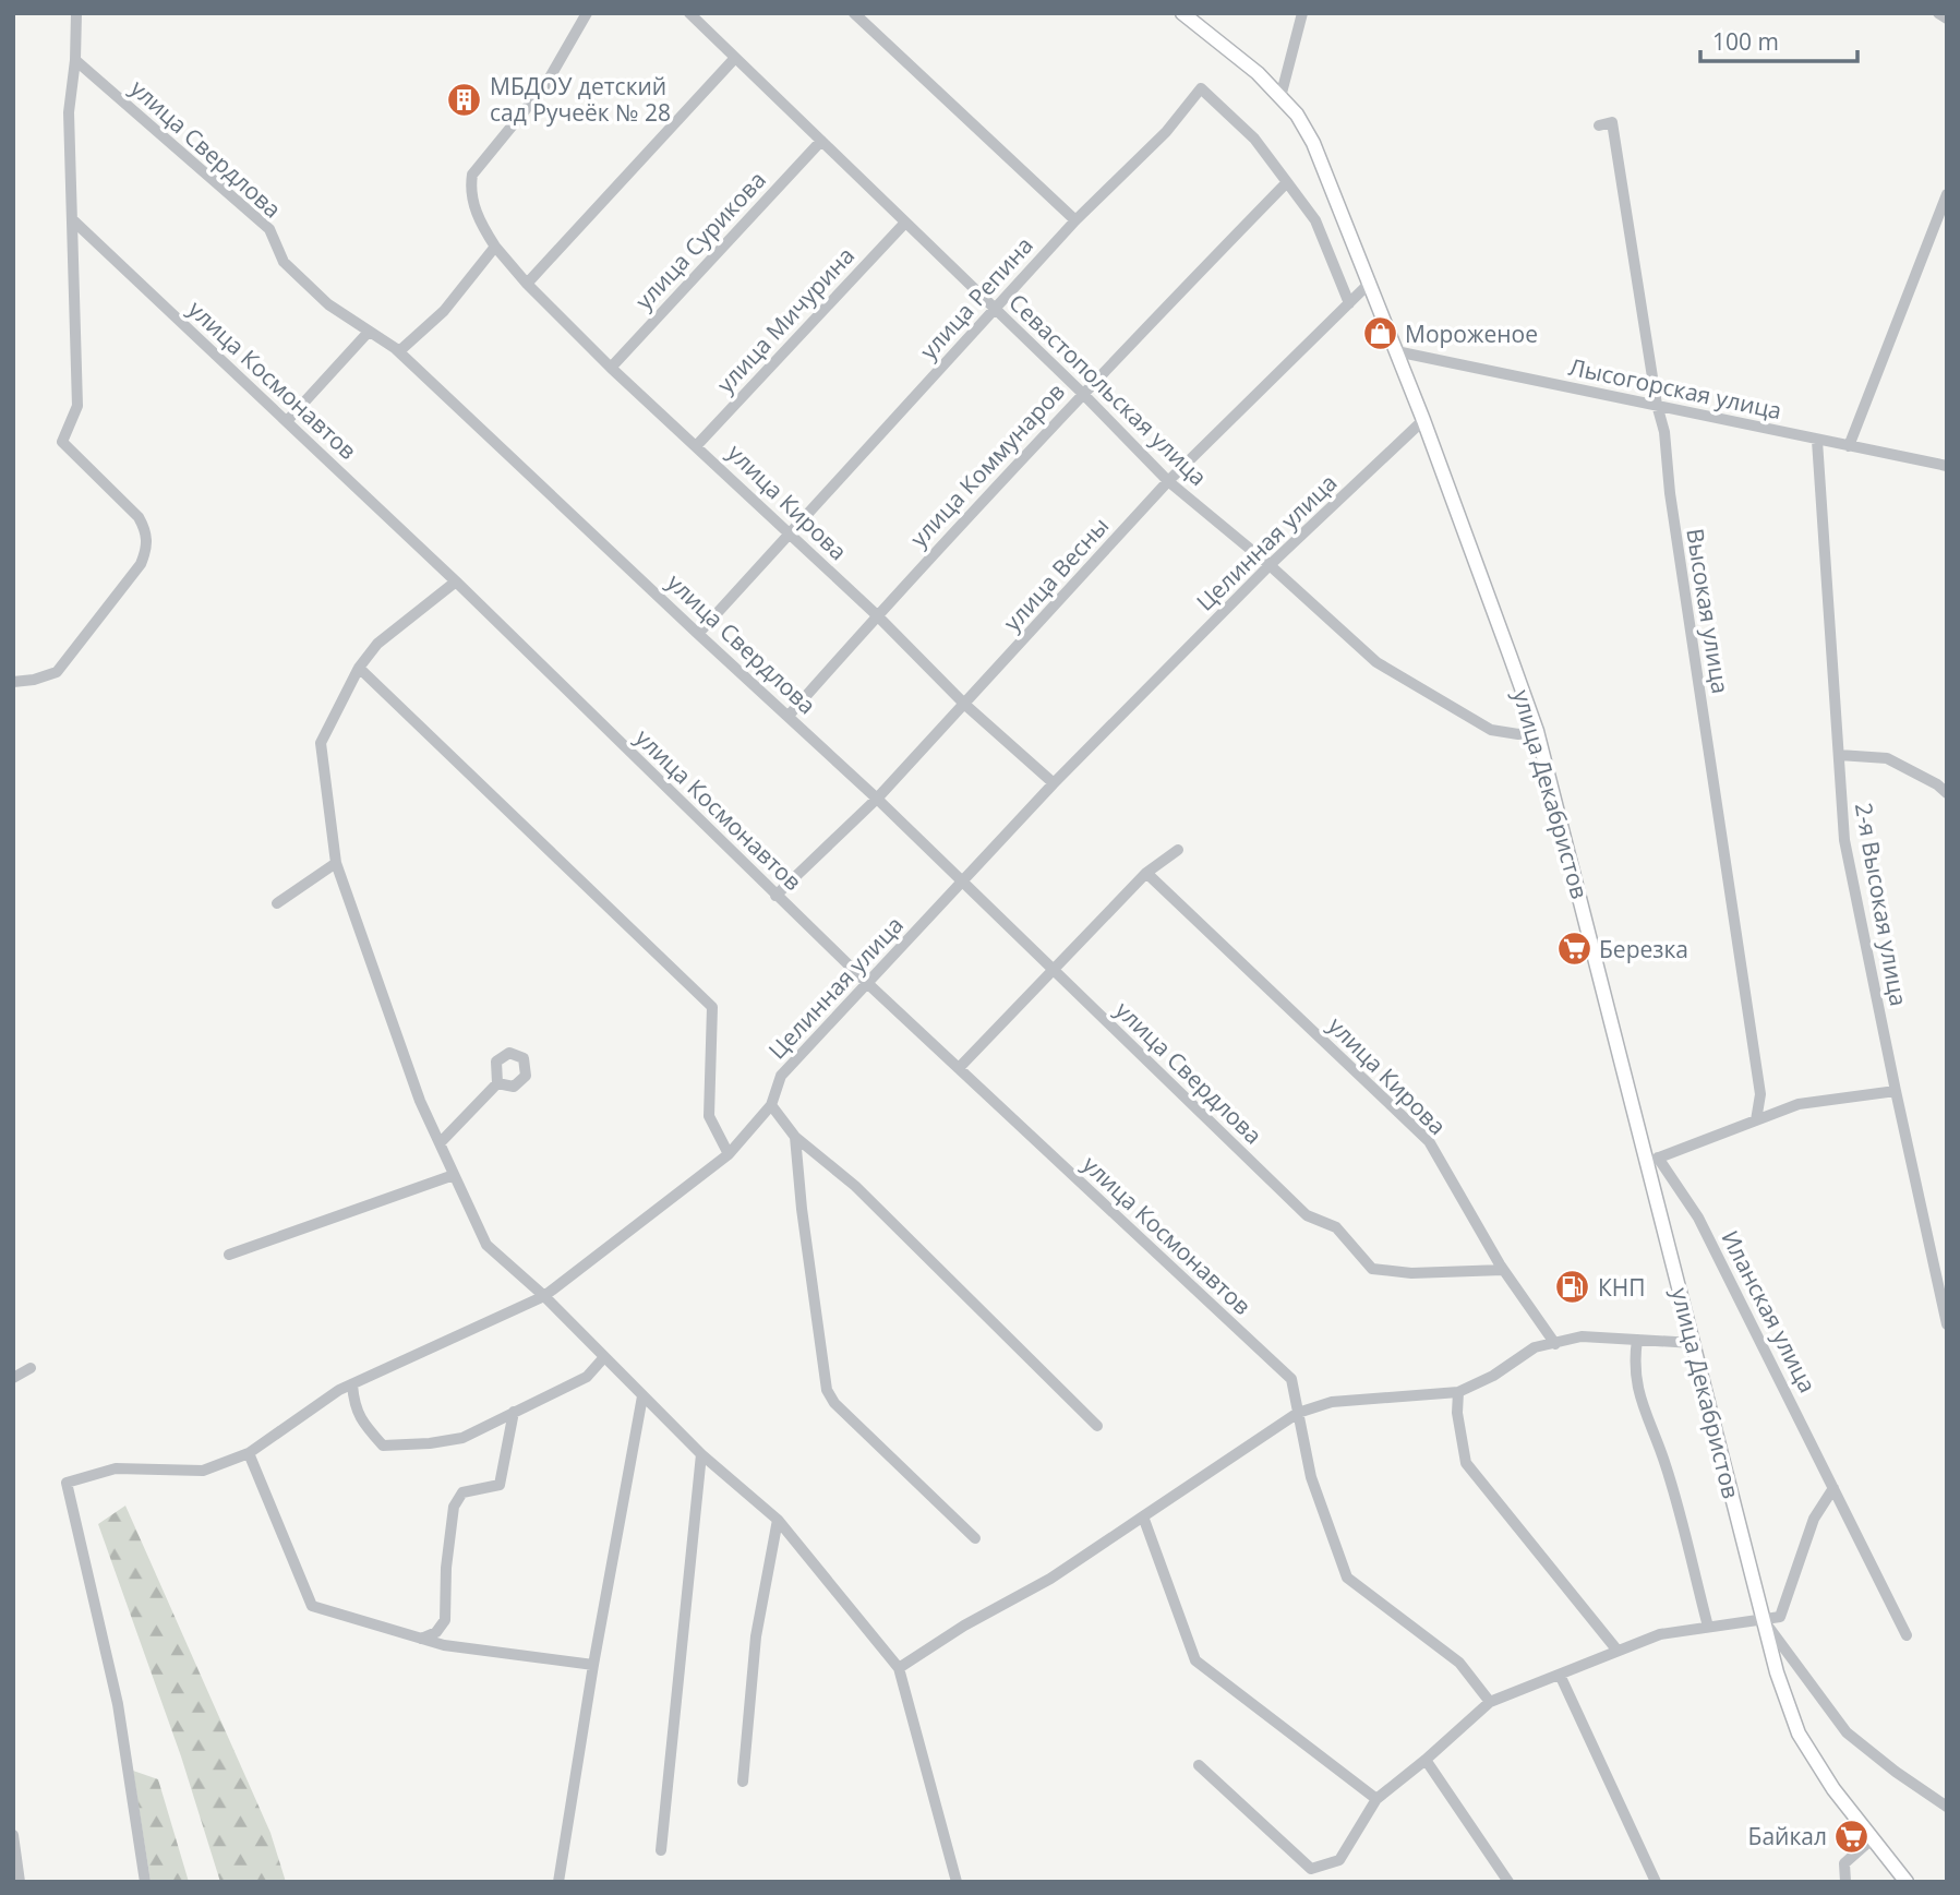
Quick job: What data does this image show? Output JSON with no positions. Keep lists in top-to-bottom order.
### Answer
{
  "streets": {
    "main road": ["улица Декабристов"],
    "street": [
      "улица Свердлова",
      "улица Сурикова",
      "улица Репина",
      "улица Мичурина",
      "улица Космонавтов",
      "Лысогорская улица",
      "Севастопольская улица",
      "улица Коммунаров",
      "улица Кирова",
      "Целинная улица",
      "улица Весны",
      "Высокая улица",
      "2-я Высокая улица",
      "Иланская улица"
    ]
  },
  "crossings": [
    ["улица Свердлова", "улица Репина"],
    ["улица Свердлова", "улица Коммунаров"],
    ["улица Свердлова", "улица Кирова"],
    ["улица Свердлова", "Целинная улица"],
    ["улица Свердлова", "улица Весны"],
    ["улица Сурикова", "Севастопольская улица"],
    ["улица Сурикова", "улица Кирова"],
    ["улица Репина", "Севастопольская улица"],
    ["улица Репина", "улица Коммунаров"],
    ["улица Репина", "улица Кирова"],
    ["улица Мичурина", "Севастопольская улица"],
    ["улица Мичурина", "улица Кирова"],
    ["улица Космонавтов", "Целинная улица"],
    ["улица Космонавтов", "улица Весны"],
    ["Лысогорская улица", "Высокая улица"],
    ["Лысогорская улица", "улица Декабристов"],
    ["Лысогорская улица", "2-я Высокая улица"],
    ["Севастопольская улица", "улица Коммунаров"],
    ["Севастопольская улица", "Целинная улица"],
    ["Севастопольская улица", "улица Весны"],
    ["Севастопольская улица", "улица Декабристов"],
    ["улица Коммунаров", "улица Кирова"],
    ["улица Кирова", "Целинная улица"],
    ["улица Кирова", "улица Весны"],
    ["Целинная улица", "улица Декабристов"],
    ["улица Весны", "улица Декабристов"],
    ["улица Декабристов", "Иланская улица"]
  ],
  "places": {
    "building": ["МБДОУ детский сад Ручеёк № 28"],
    "shop": ["Мороженое"],
    "supermarket": ["Березка", "Байкал"],
    "fuel station": ["КНП"]
  },
  "scale_bar": "100 m"
}
